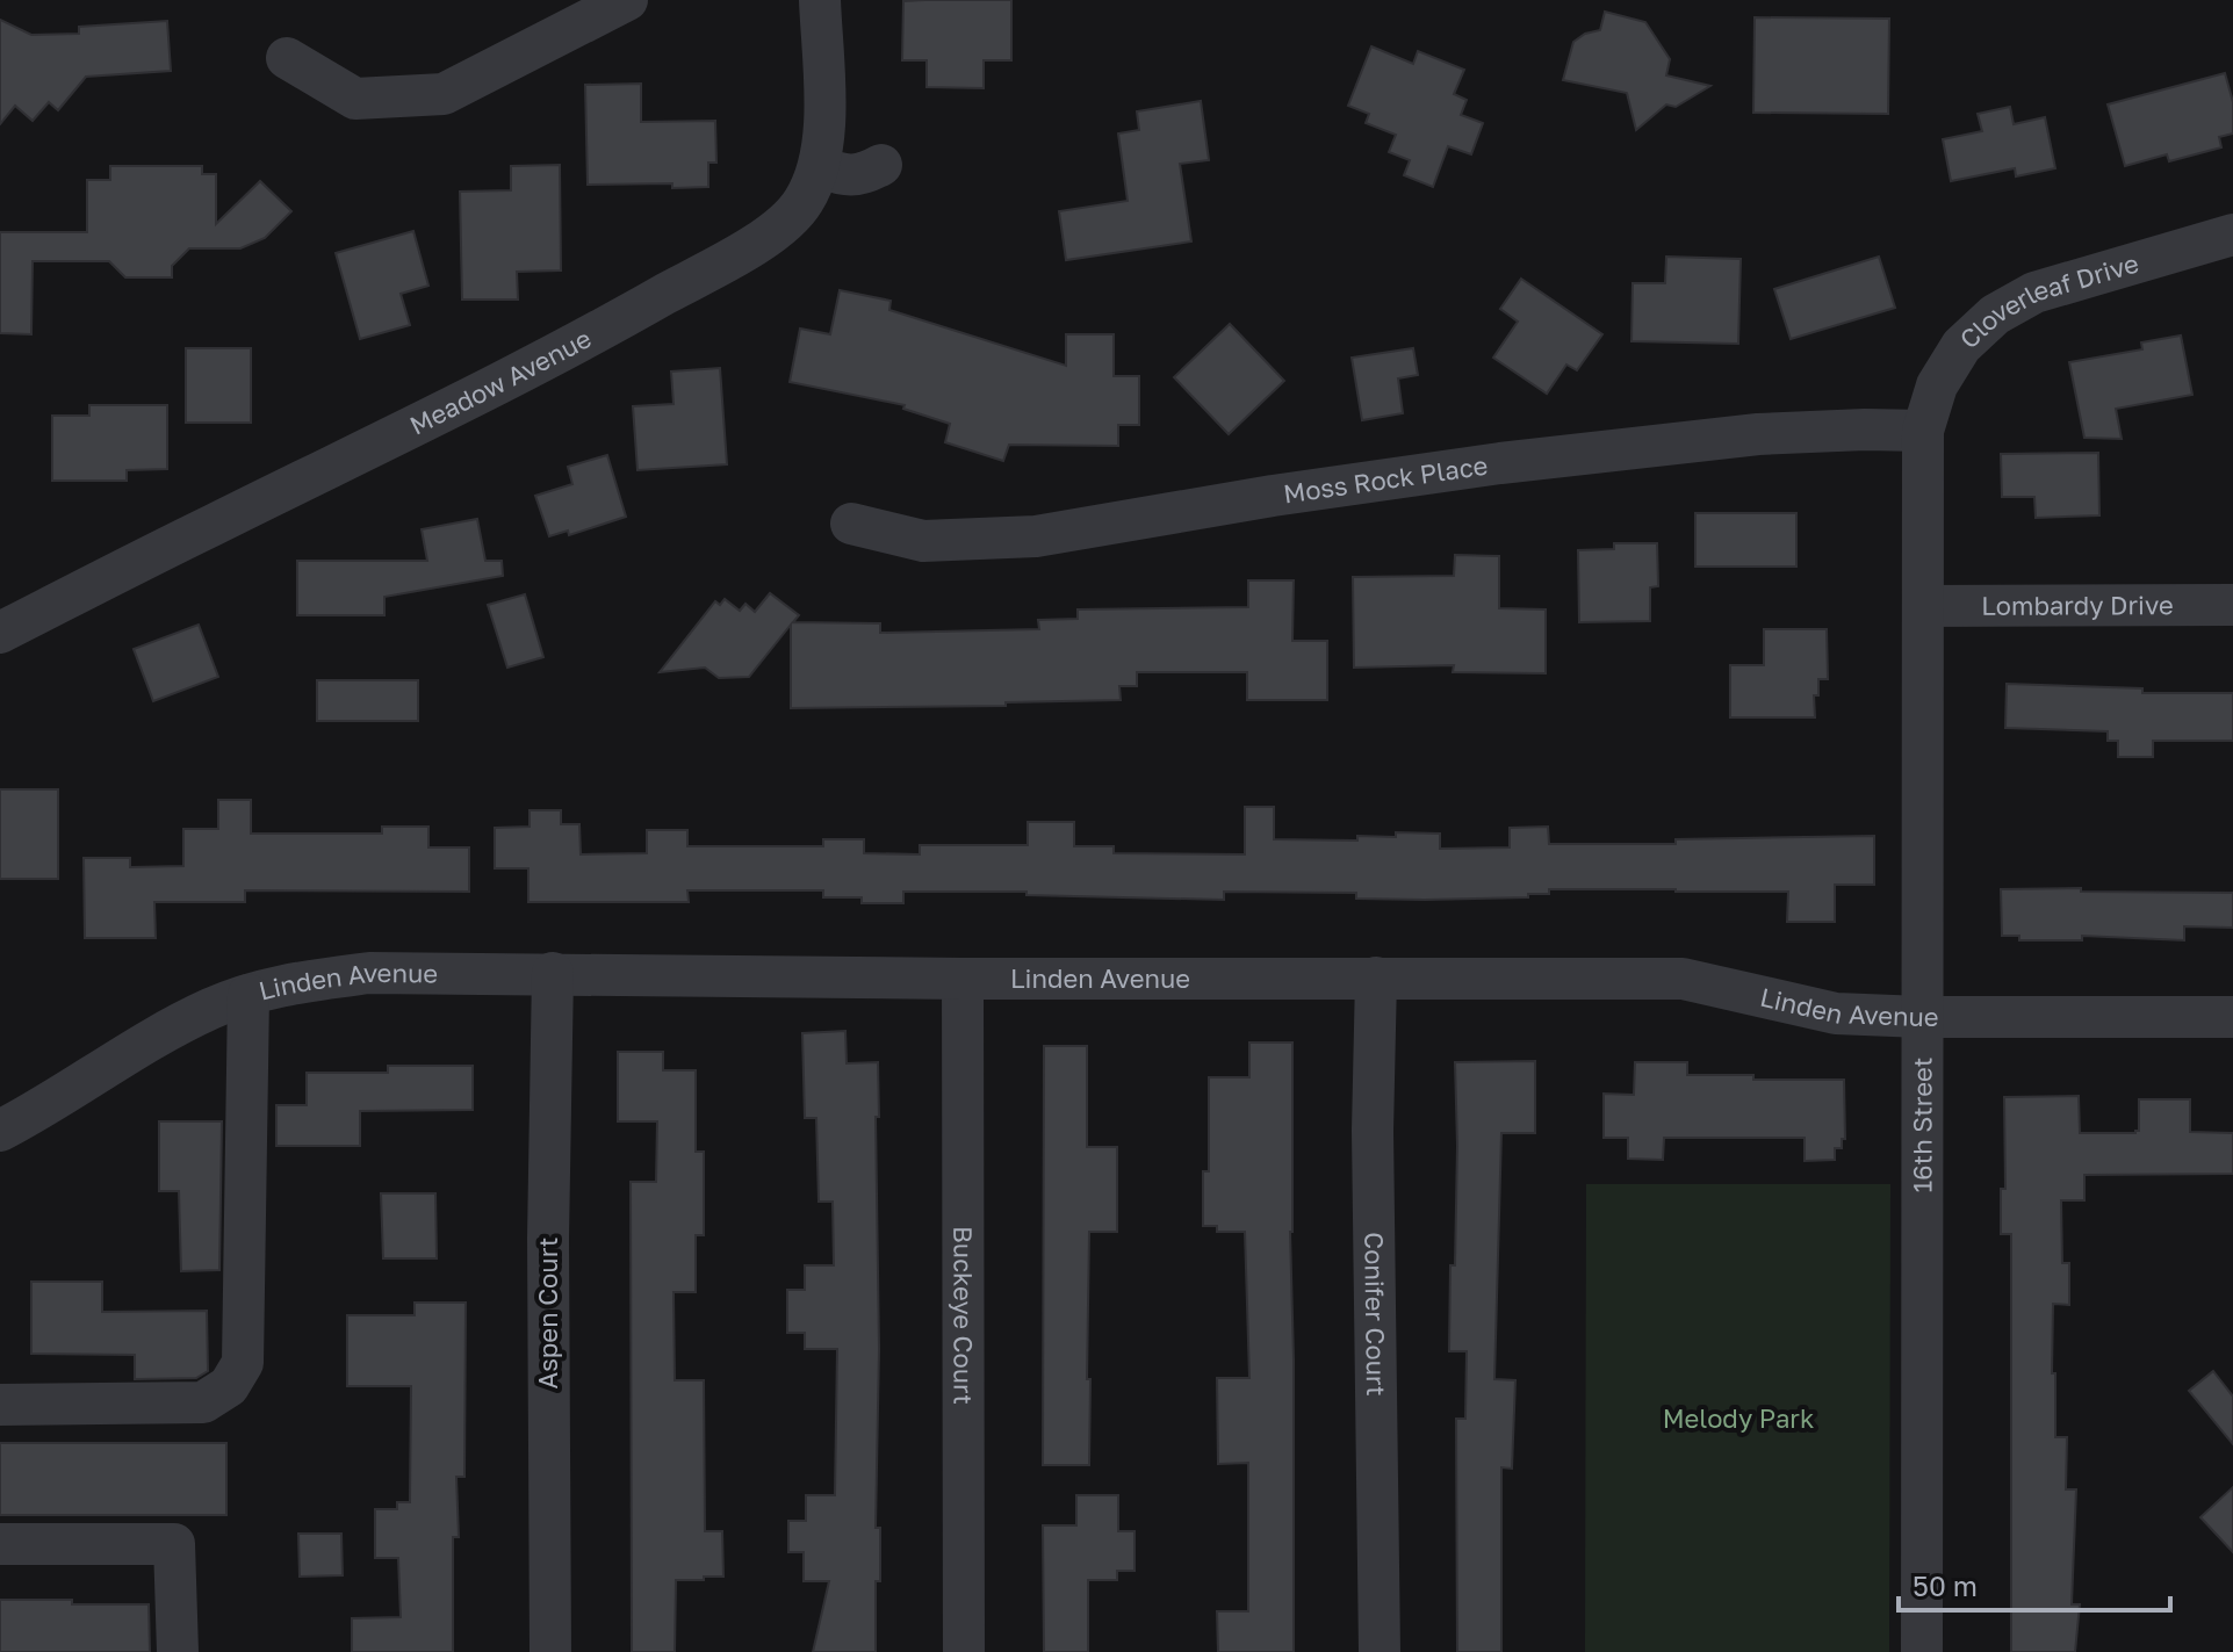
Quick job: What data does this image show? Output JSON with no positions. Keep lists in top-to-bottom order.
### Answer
{
  "streets": {
    "street": [
      "Cloverleaf Drive",
      "Meadow Avenue",
      "Moss Rock Place",
      "Lombardy Drive",
      "Linden Avenue",
      "16th Street",
      "Aspen Court",
      "Buckeye Court",
      "Conifer Court"
    ]
  },
  "crossings": [
    ["Cloverleaf Drive", "Moss Rock Place"],
    ["Cloverleaf Drive", "16th Street"],
    ["Moss Rock Place", "16th Street"],
    ["Lombardy Drive", "16th Street"],
    ["Linden Avenue", "16th Street"],
    ["Linden Avenue", "Aspen Court"],
    ["Linden Avenue", "Buckeye Court"],
    ["Linden Avenue", "Conifer Court"]
  ],
  "parks": ["Melody Park"],
  "scale_bar": "50 m"
}
